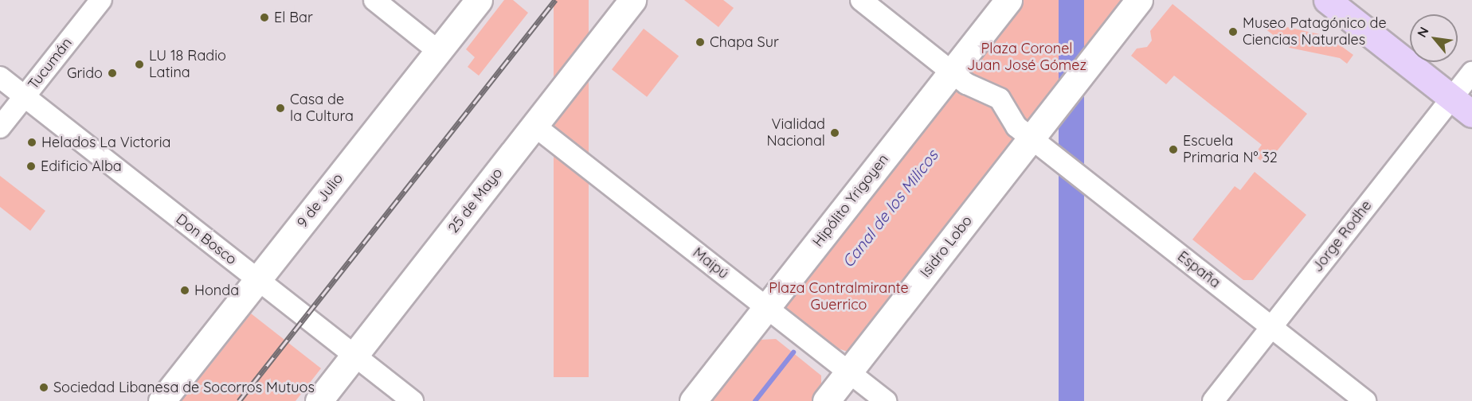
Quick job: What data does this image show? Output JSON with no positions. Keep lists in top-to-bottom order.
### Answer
{
  "streets": {
    "main road": [
      "9 de Julio",
      "25 de Mayo",
      "Hipólito Yrigoyen",
      "Isidro Lobo"
    ],
    "street": [
      "Tucumán",
      "Jorge Rodhe",
      "Don Bosco",
      "Maipú",
      "España"
    ]
  },
  "crossings": [
    ["Tucumán", "Don Bosco"],
    ["9 de Julio", "Don Bosco"],
    ["25 de Mayo", "Don Bosco"],
    ["25 de Mayo", "Maipú"],
    ["Hipólito Yrigoyen", "Maipú"],
    ["Hipólito Yrigoyen", "España"],
    ["Jorge Rodhe", "España"],
    ["Isidro Lobo", "Maipú"],
    ["Isidro Lobo", "España"]
  ],
  "water": ["Canal de los Milicos"],
  "parks": ["Plaza Coronel Juan José Gómez", "Plaza Contralmirante Guerrico"],
  "places": [
    "El Bar",
    "Museo Patagónico de Ciencias Naturales",
    "Chapa Sur",
    "LU 18 Radio Latina",
    "Grido",
    "Casa de la Cultura",
    "Vialidad Nacional",
    "Helados La Victoria",
    "Escuela Primaria N° 32",
    "Edificio Alba",
    "Honda",
    "Sociedad Libanesa de Socorros Mutuos"
  ],
  "north": "top left"
}
